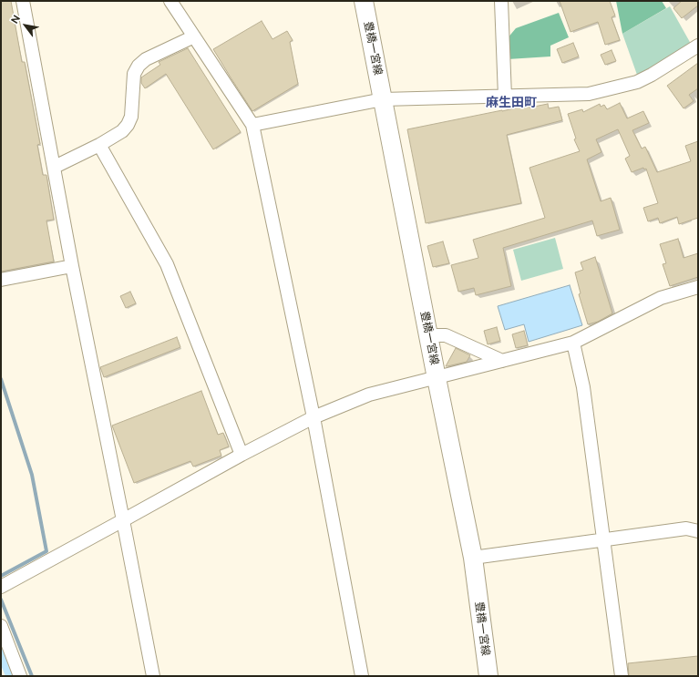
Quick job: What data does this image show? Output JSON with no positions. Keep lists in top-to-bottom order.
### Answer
{
  "streets": {
    "main road": ["豊橋一宮線"]
  },
  "districts": ["麻生田町"],
  "north": "top left"
}
